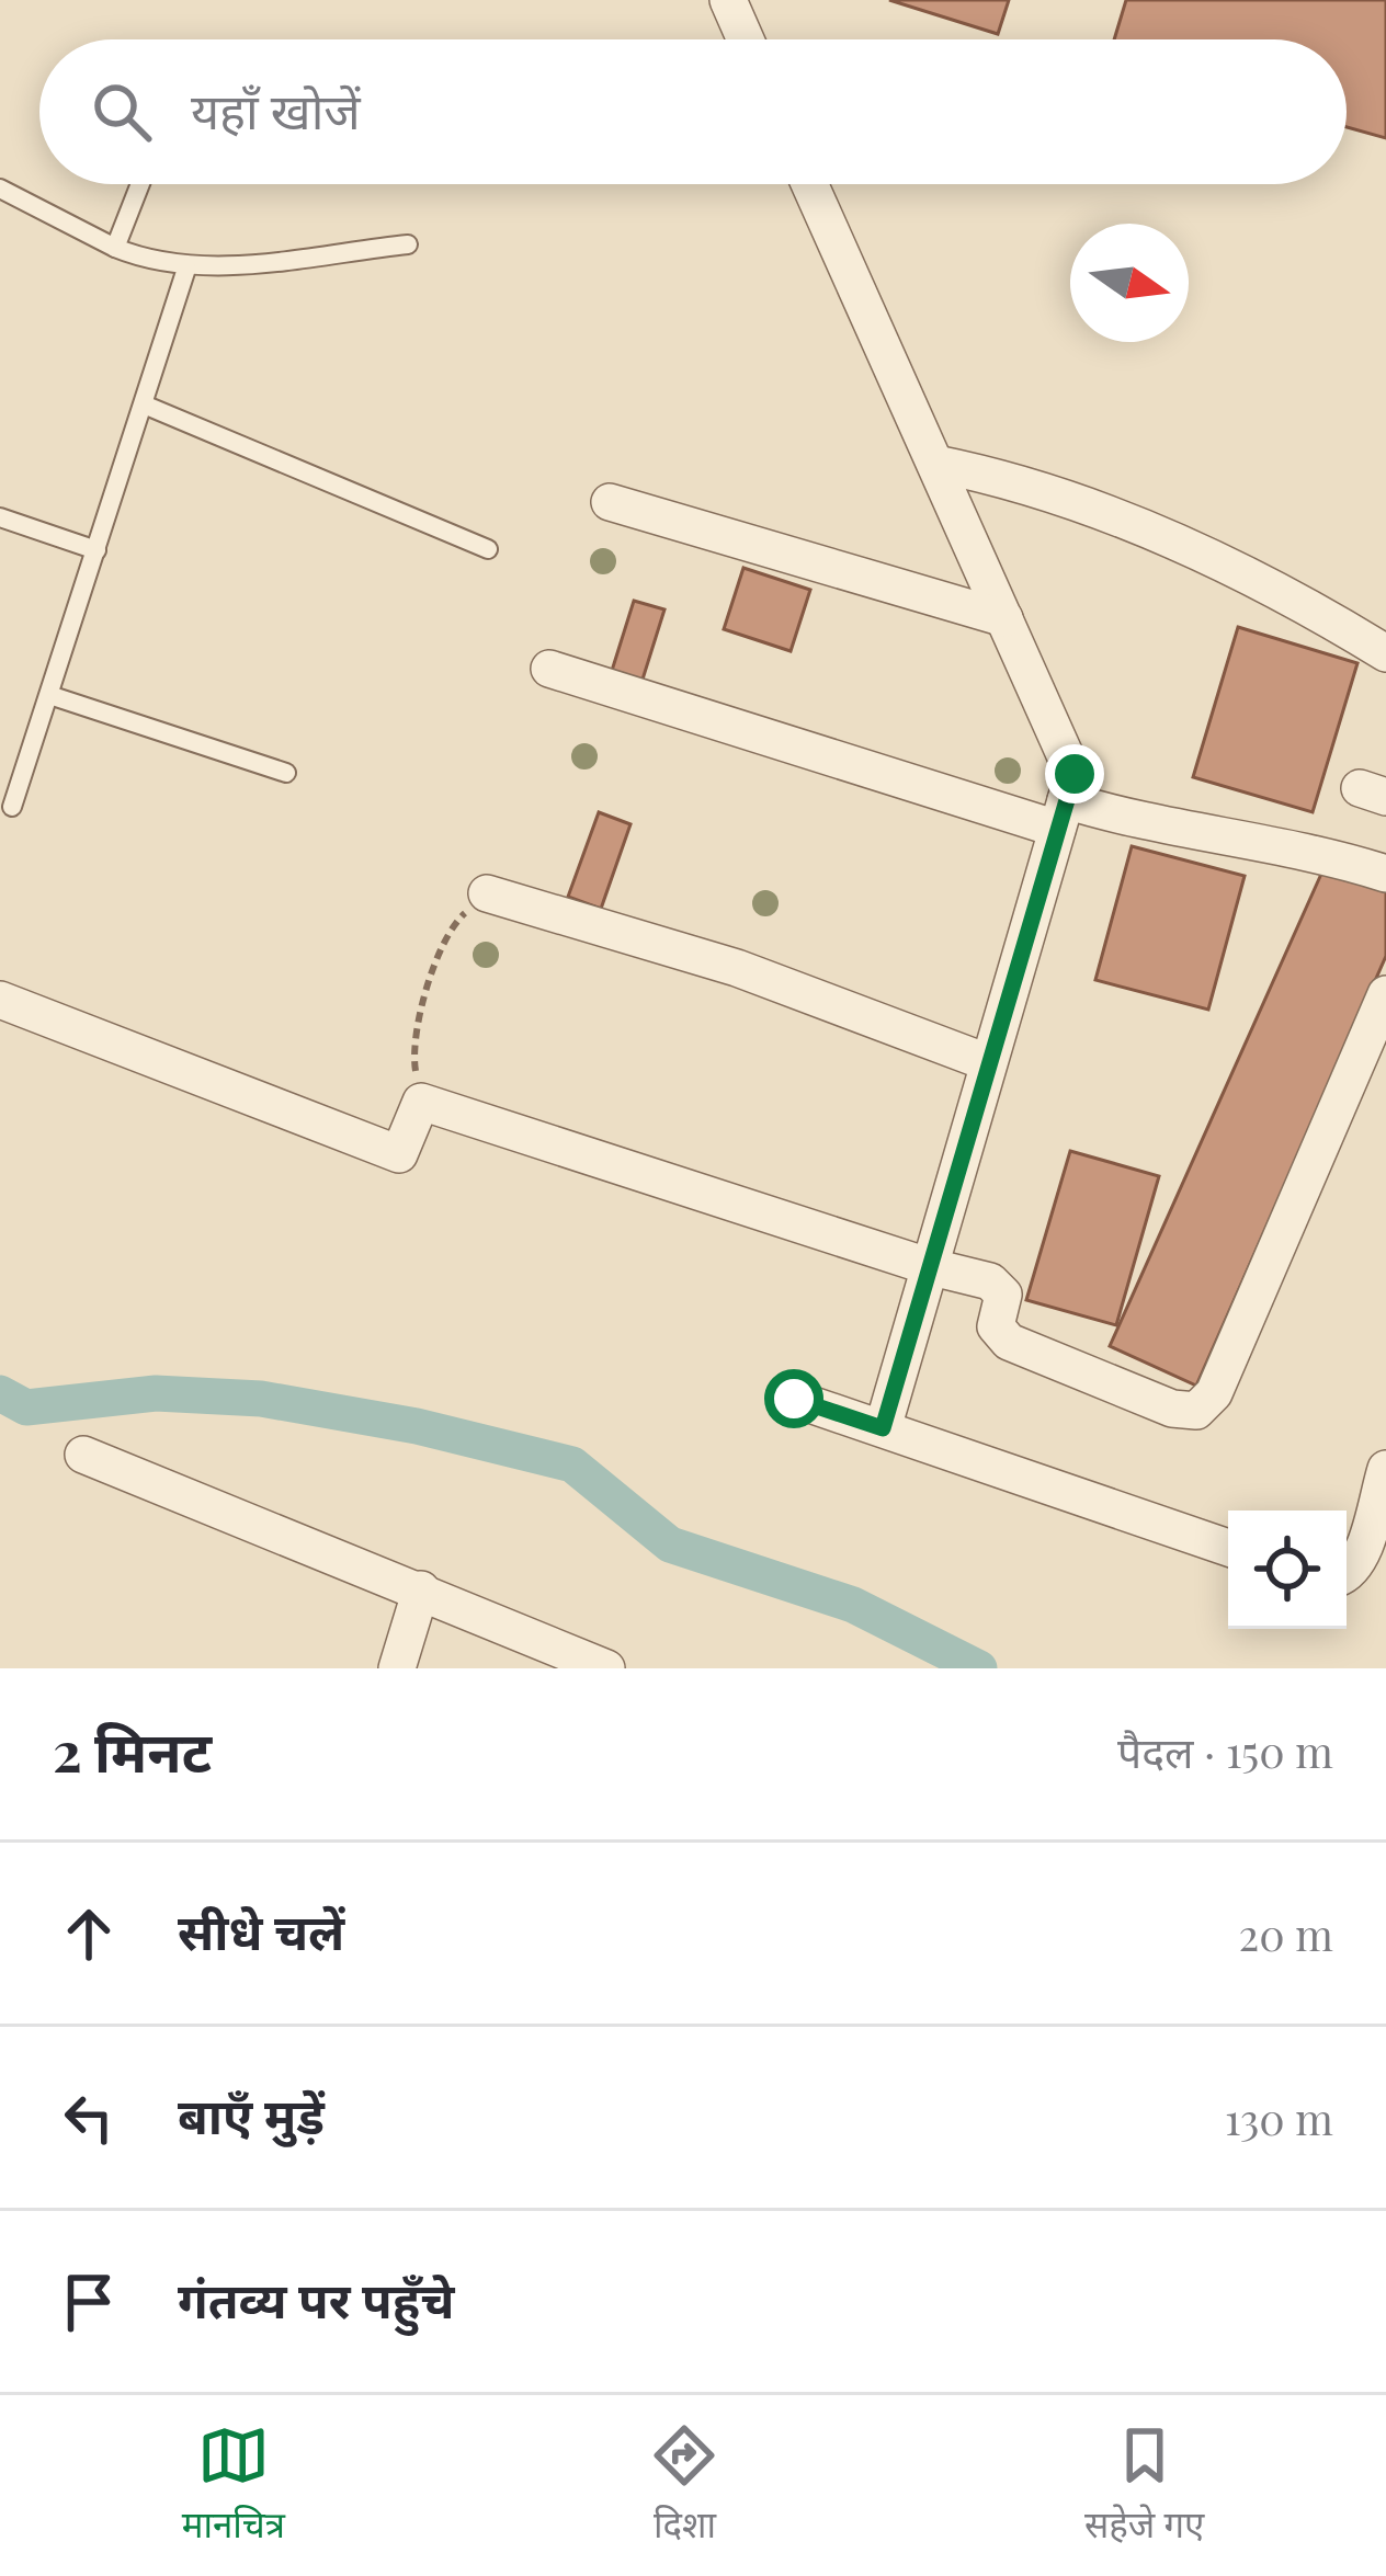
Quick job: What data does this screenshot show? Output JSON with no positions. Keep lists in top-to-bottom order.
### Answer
{
  "north": "right",
  "page": {
    "search": "यहाँ खोजें",
    "heading": ["2 मिनट", "पैदल · 150 m"],
    "list": [
      ["सीधे चलें", "20 m"],
      ["बाएँ मुड़ें", "130 m"],
      "गंतव्य पर पहुँचे"
    ],
    "nav": ["मानचित्र", "दिशा", "सहेजे गए"]
  }
}
